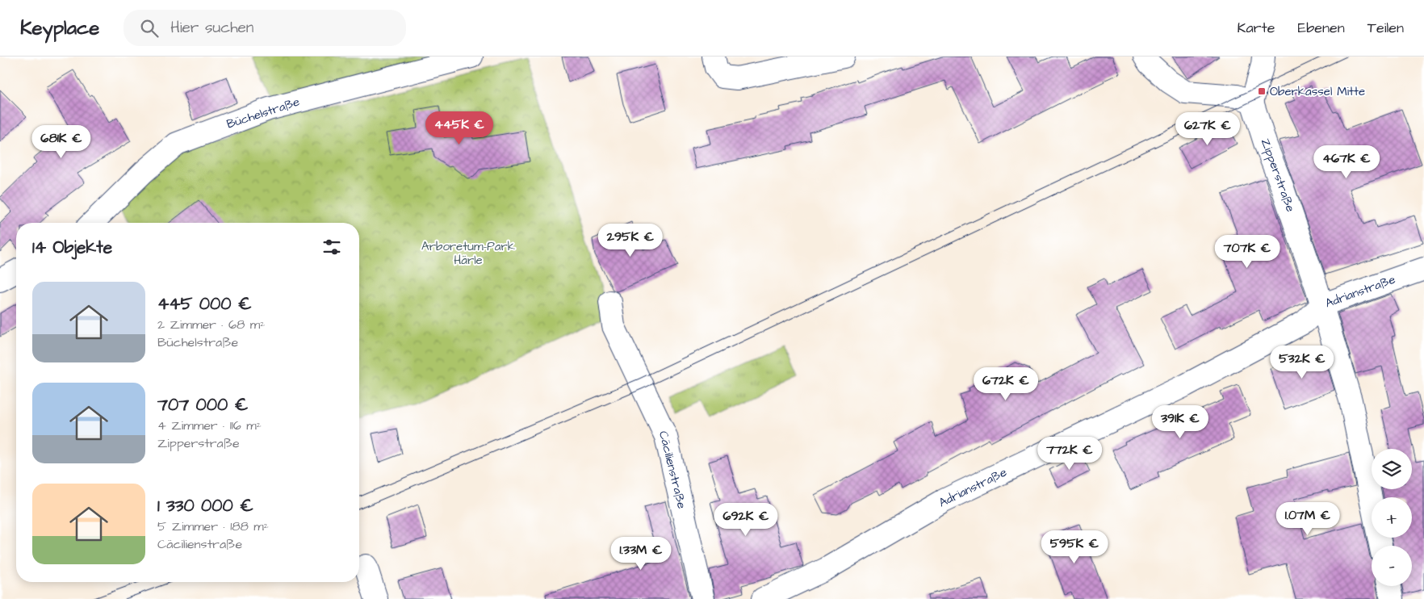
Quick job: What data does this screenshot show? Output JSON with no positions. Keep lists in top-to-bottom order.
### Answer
{
  "streets": {
    "street": [
      "Büchelstraße",
      "Zipperstraße",
      "Adrianstraße",
      "Cäcilienstraße"
    ]
  },
  "crossings": [
    ["Zipperstraße", "Adrianstraße"]
  ],
  "parks": ["Arboretum-Park Härle"],
  "places": {
    "transit": ["Oberkassel Mitte"]
  },
  "page": {
    "header": "Keyplace",
    "search": "Hier suchen",
    "nav": ["Karte", "Ebenen", "Teilen"],
    "price": [
      "445K €",
      "627K €",
      "681K €",
      "467K €",
      "295K €",
      "707K €",
      "532K €",
      "672K €",
      "391K €",
      "772K €",
      "1.07M €",
      "692K €",
      "595K €",
      "1.33M €"
    ],
    "heading": "14 Objekte",
    "list": [
      {
        "name": "445 000 €",
        "note": "2 Zimmer · 68 m² · Büchelstraße"
      },
      {
        "name": "707 000 €",
        "note": "4 Zimmer · 116 m² · Zipperstraße"
      },
      {
        "name": "1 330 000 €",
        "note": "5 Zimmer · 188 m² · Cäcilienstraße"
      }
    ],
    "map_buttons": ["+", "−"]
  }
}
